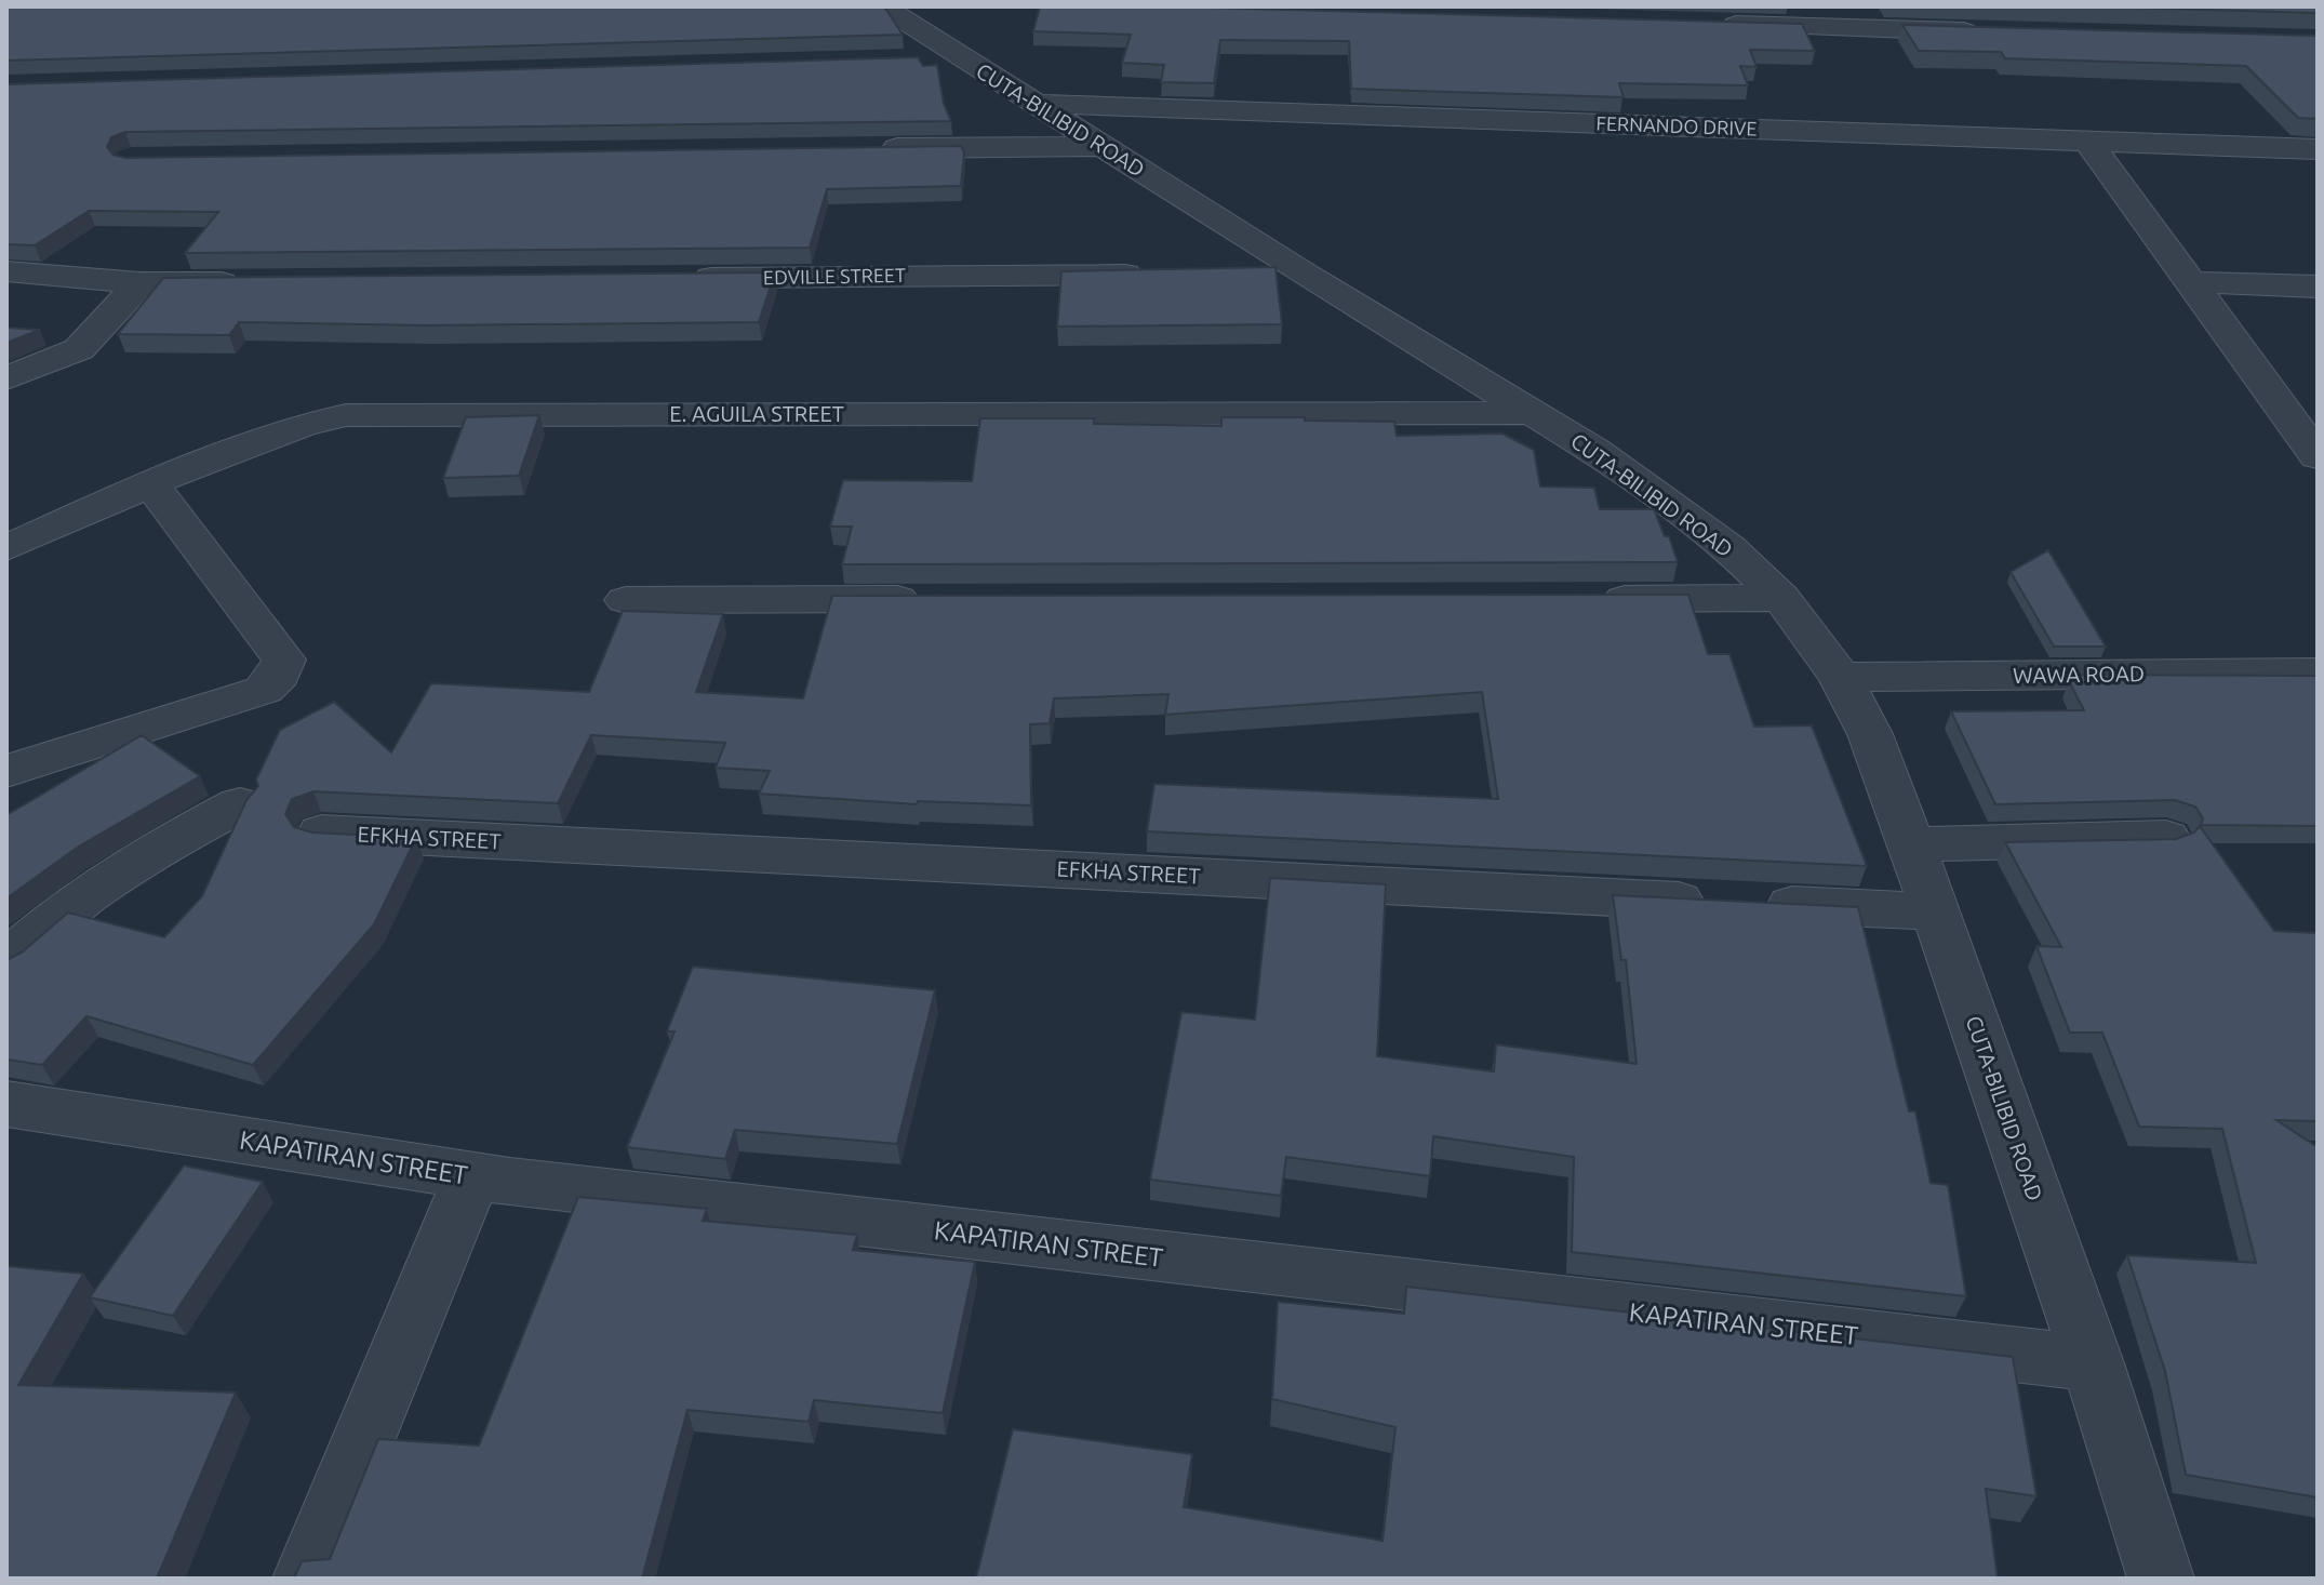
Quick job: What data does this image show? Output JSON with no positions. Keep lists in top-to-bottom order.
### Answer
{
  "streets": {
    "street": [
      "CUTA-BILIBID ROAD",
      "FERNANDO DRIVE",
      "EDVILLE STREET",
      "E. AGUILA STREET",
      "WAWA ROAD",
      "EFKHA STREET",
      "KAPATIRAN STREET"
    ]
  },
  "crossings": [
    ["CUTA-BILIBID ROAD", "FERNANDO DRIVE"],
    ["CUTA-BILIBID ROAD", "E. AGUILA STREET"],
    ["CUTA-BILIBID ROAD", "WAWA ROAD"],
    ["CUTA-BILIBID ROAD", "EFKHA STREET"],
    ["CUTA-BILIBID ROAD", "KAPATIRAN STREET"]
  ]
}
